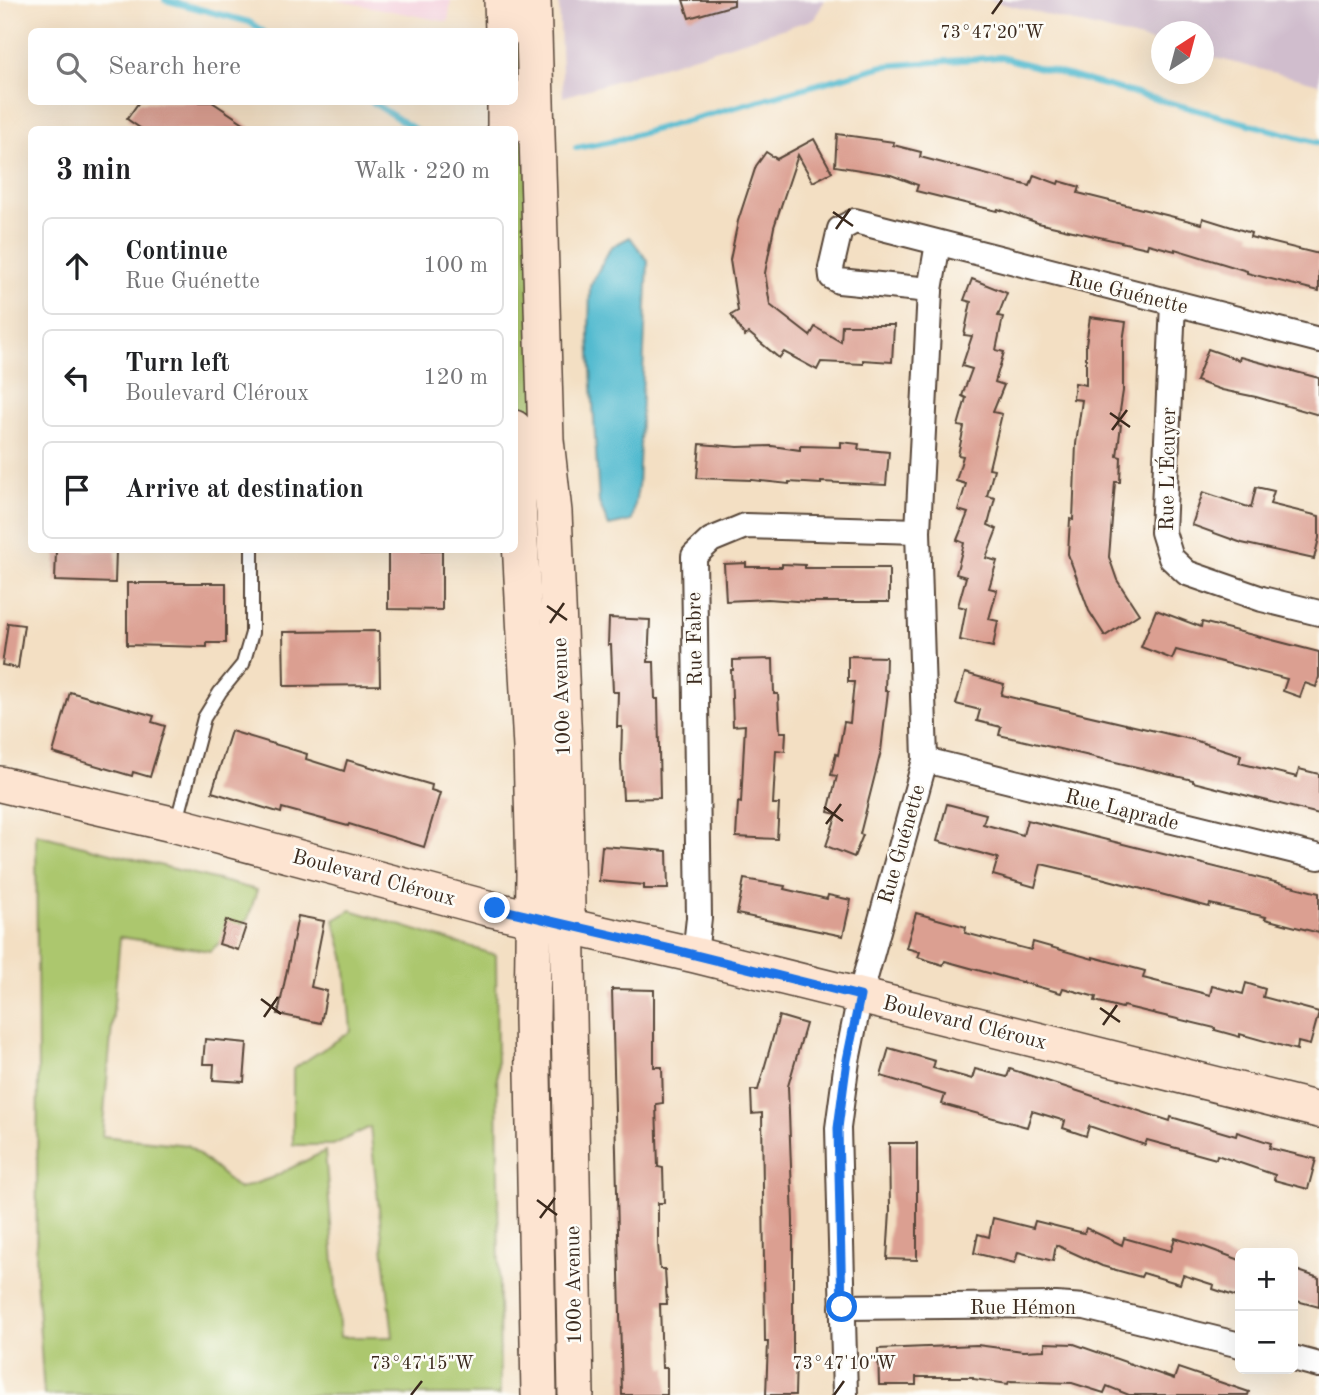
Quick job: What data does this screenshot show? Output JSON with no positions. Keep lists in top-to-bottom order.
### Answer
{
  "streets": {
    "street": [
      "Rue Guénette",
      "Rue L'Écuyer",
      "Rue Fabre",
      "100e Avenue",
      "Rue Laprade",
      "Boulevard Cléroux",
      "Rue Hémon"
    ]
  },
  "crossings": [
    ["Rue Guénette", "Rue L'Écuyer"],
    ["Rue Guénette", "Rue Fabre"],
    ["Rue Guénette", "Rue Laprade"],
    ["Rue Guénette", "Boulevard Cléroux"],
    ["Rue Guénette", "Rue Hémon"],
    ["Rue Fabre", "Boulevard Cléroux"],
    ["100e Avenue", "Boulevard Cléroux"]
  ],
  "north": "top right",
  "page": {
    "search": "Search here",
    "heading": ["3 min", "Walk · 220 m"],
    "list": [
      ["Continue", "Rue Guénette", "100 m"],
      ["Turn left", "Boulevard Cléroux", "120 m"],
      "Arrive at destination"
    ],
    "map_buttons": ["+", "−"]
  },
  "coordinates": ["73°47'20\"W", "73°47'15\"W", "73°47'10\"W"]
}
